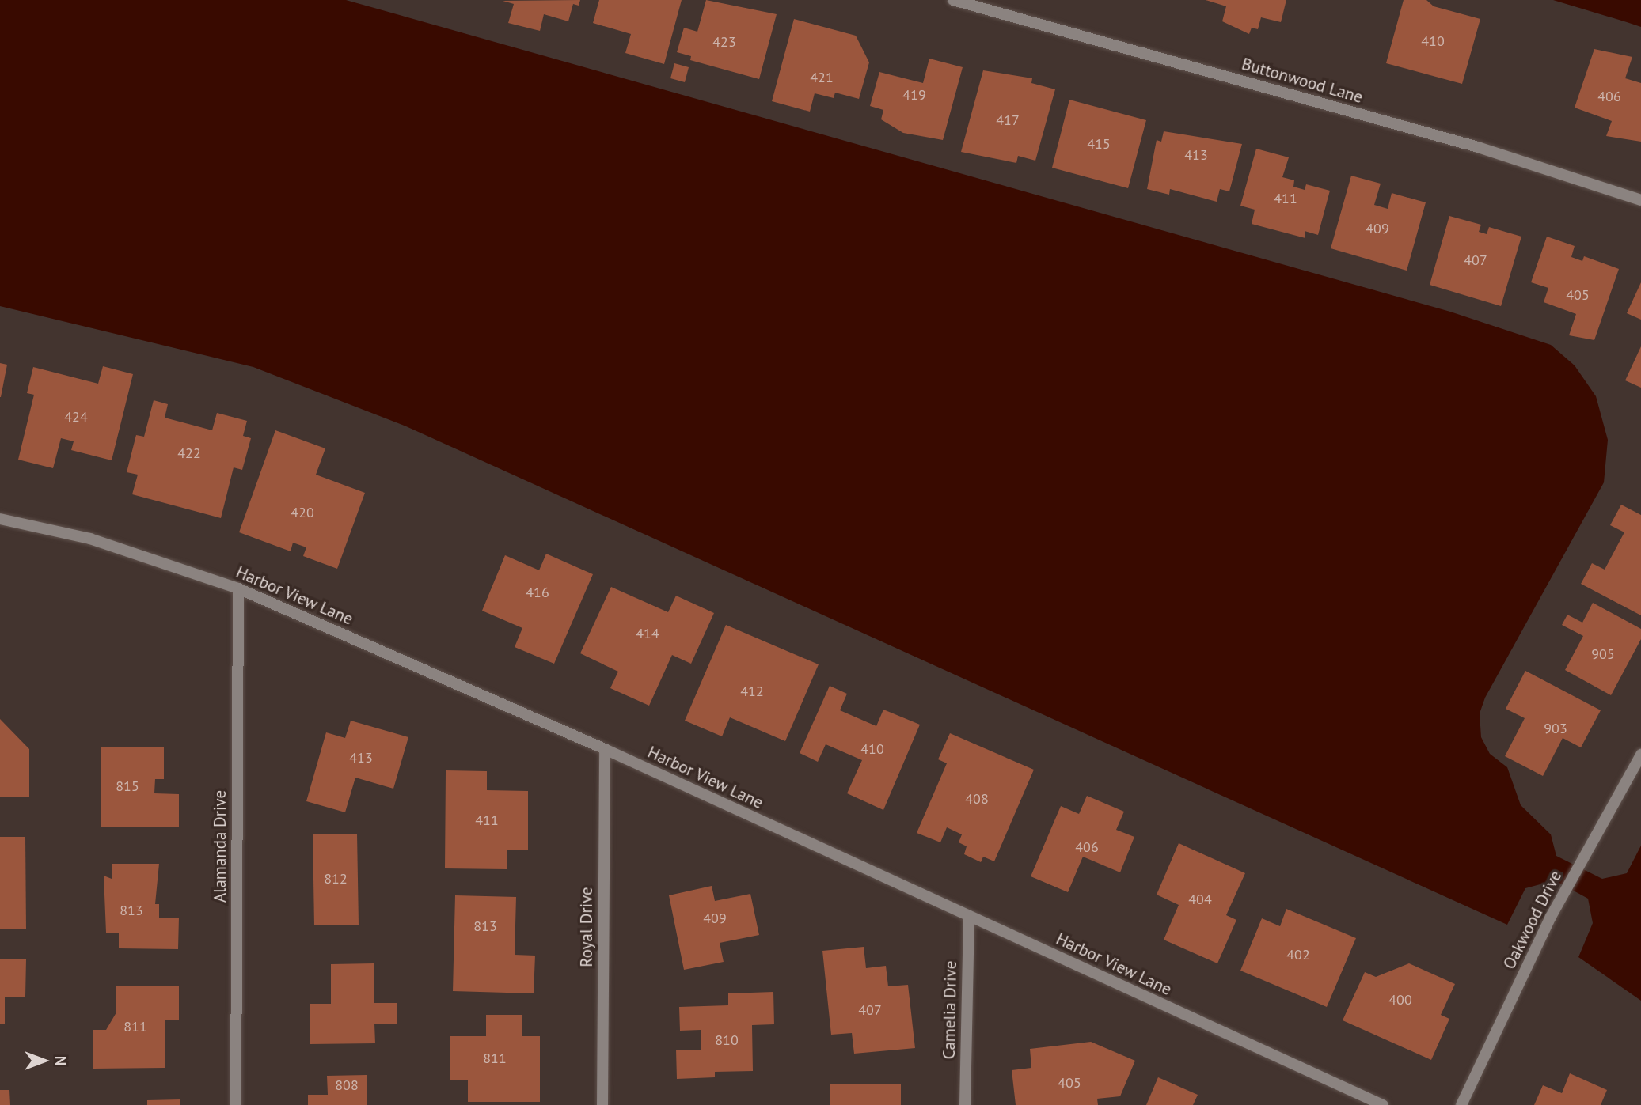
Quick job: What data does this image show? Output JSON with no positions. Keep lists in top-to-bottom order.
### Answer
{
  "streets": {
    "street": [
      "Buttonwood Lane",
      "Harbor View Lane",
      "Alamanda Drive",
      "Oakwood Drive",
      "Royal Drive",
      "Camelia Drive"
    ]
  },
  "crossings": [
    ["Harbor View Lane", "Alamanda Drive"],
    ["Harbor View Lane", "Royal Drive"],
    ["Harbor View Lane", "Camelia Drive"]
  ],
  "house_numbers": [
    "410",
    "423",
    "421",
    "419",
    "406",
    "417",
    "415",
    "413",
    "411",
    "409",
    "407",
    "405",
    "424",
    "422",
    "420",
    "416",
    "414",
    "905",
    "412",
    "903",
    "410",
    "413",
    "815",
    "408",
    "411",
    "406",
    "812",
    "404",
    "813",
    "409",
    "813",
    "402",
    "400",
    "407",
    "811",
    "810",
    "811",
    "405",
    "808"
  ],
  "north": "right"
}
